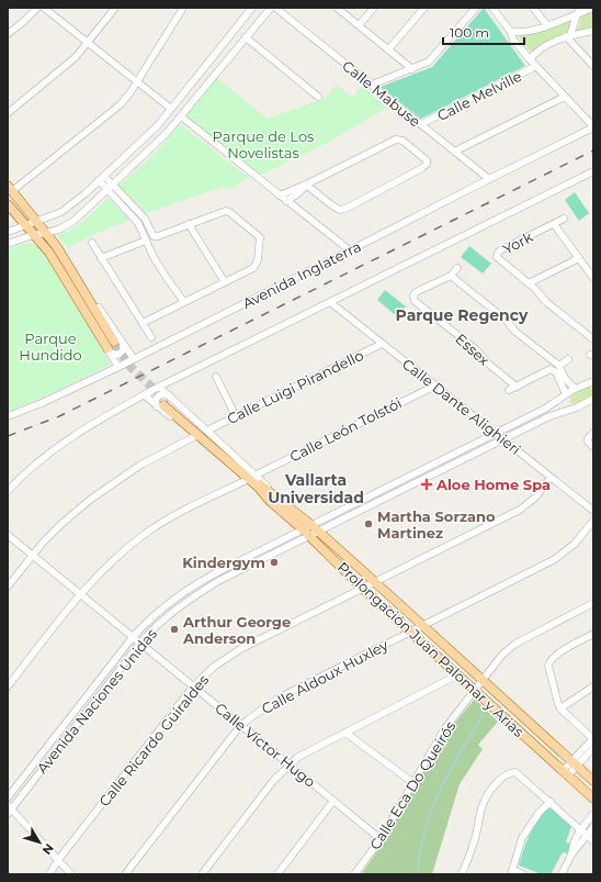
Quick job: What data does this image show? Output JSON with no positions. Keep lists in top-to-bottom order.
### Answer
{
  "streets": {
    "main road": ["Prolongación Juan Palomar y Arias"],
    "street": [
      "Calle Mabuse",
      "Calle Melville",
      "York",
      "Avenida Inglaterra",
      "Essex",
      "Calle Luigi Pirandello",
      "Calle Dante Alighieri",
      "Calle León Tolstói",
      "Calle Aldoux Huxley",
      "Avenida Naciones Unidas",
      "Calle Ricardo Güiraldes",
      "Calle Víctor Hugo",
      "Calle Eca Do Queirós"
    ]
  },
  "crossings": [
    ["Calle Mabuse", "Calle Melville"],
    ["Calle Mabuse", "Avenida Inglaterra"],
    ["Calle Luigi Pirandello", "Calle Dante Alighieri"],
    ["Calle Dante Alighieri", "Calle León Tolstói"],
    ["Calle Dante Alighieri", "Avenida Naciones Unidas"],
    ["Calle Dante Alighieri", "Calle Ricardo Güiraldes"],
    ["Prolongación Juan Palomar y Arias", "Calle Aldoux Huxley"],
    ["Prolongación Juan Palomar y Arias", "Avenida Naciones Unidas"],
    ["Prolongación Juan Palomar y Arias", "Calle Ricardo Güiraldes"],
    ["Prolongación Juan Palomar y Arias", "Calle Eca Do Queirós"],
    ["Calle Aldoux Huxley", "Calle Víctor Hugo"],
    ["Avenida Naciones Unidas", "Calle Víctor Hugo"],
    ["Calle Ricardo Güiraldes", "Calle Víctor Hugo"],
    ["Calle Víctor Hugo", "Calle Eca Do Queirós"]
  ],
  "districts": ["Parque Regency", "Vallarta Universidad"],
  "parks": ["Parque de Los Novelistas", "Parque Hundido"],
  "places": {
    "health": ["Aloe Home Spa"],
    "other": ["Martha Sorzano Martinez", "Kindergym", "Arthur George Anderson"]
  },
  "scale_bar": "100 m",
  "north": "bottom right"
}
